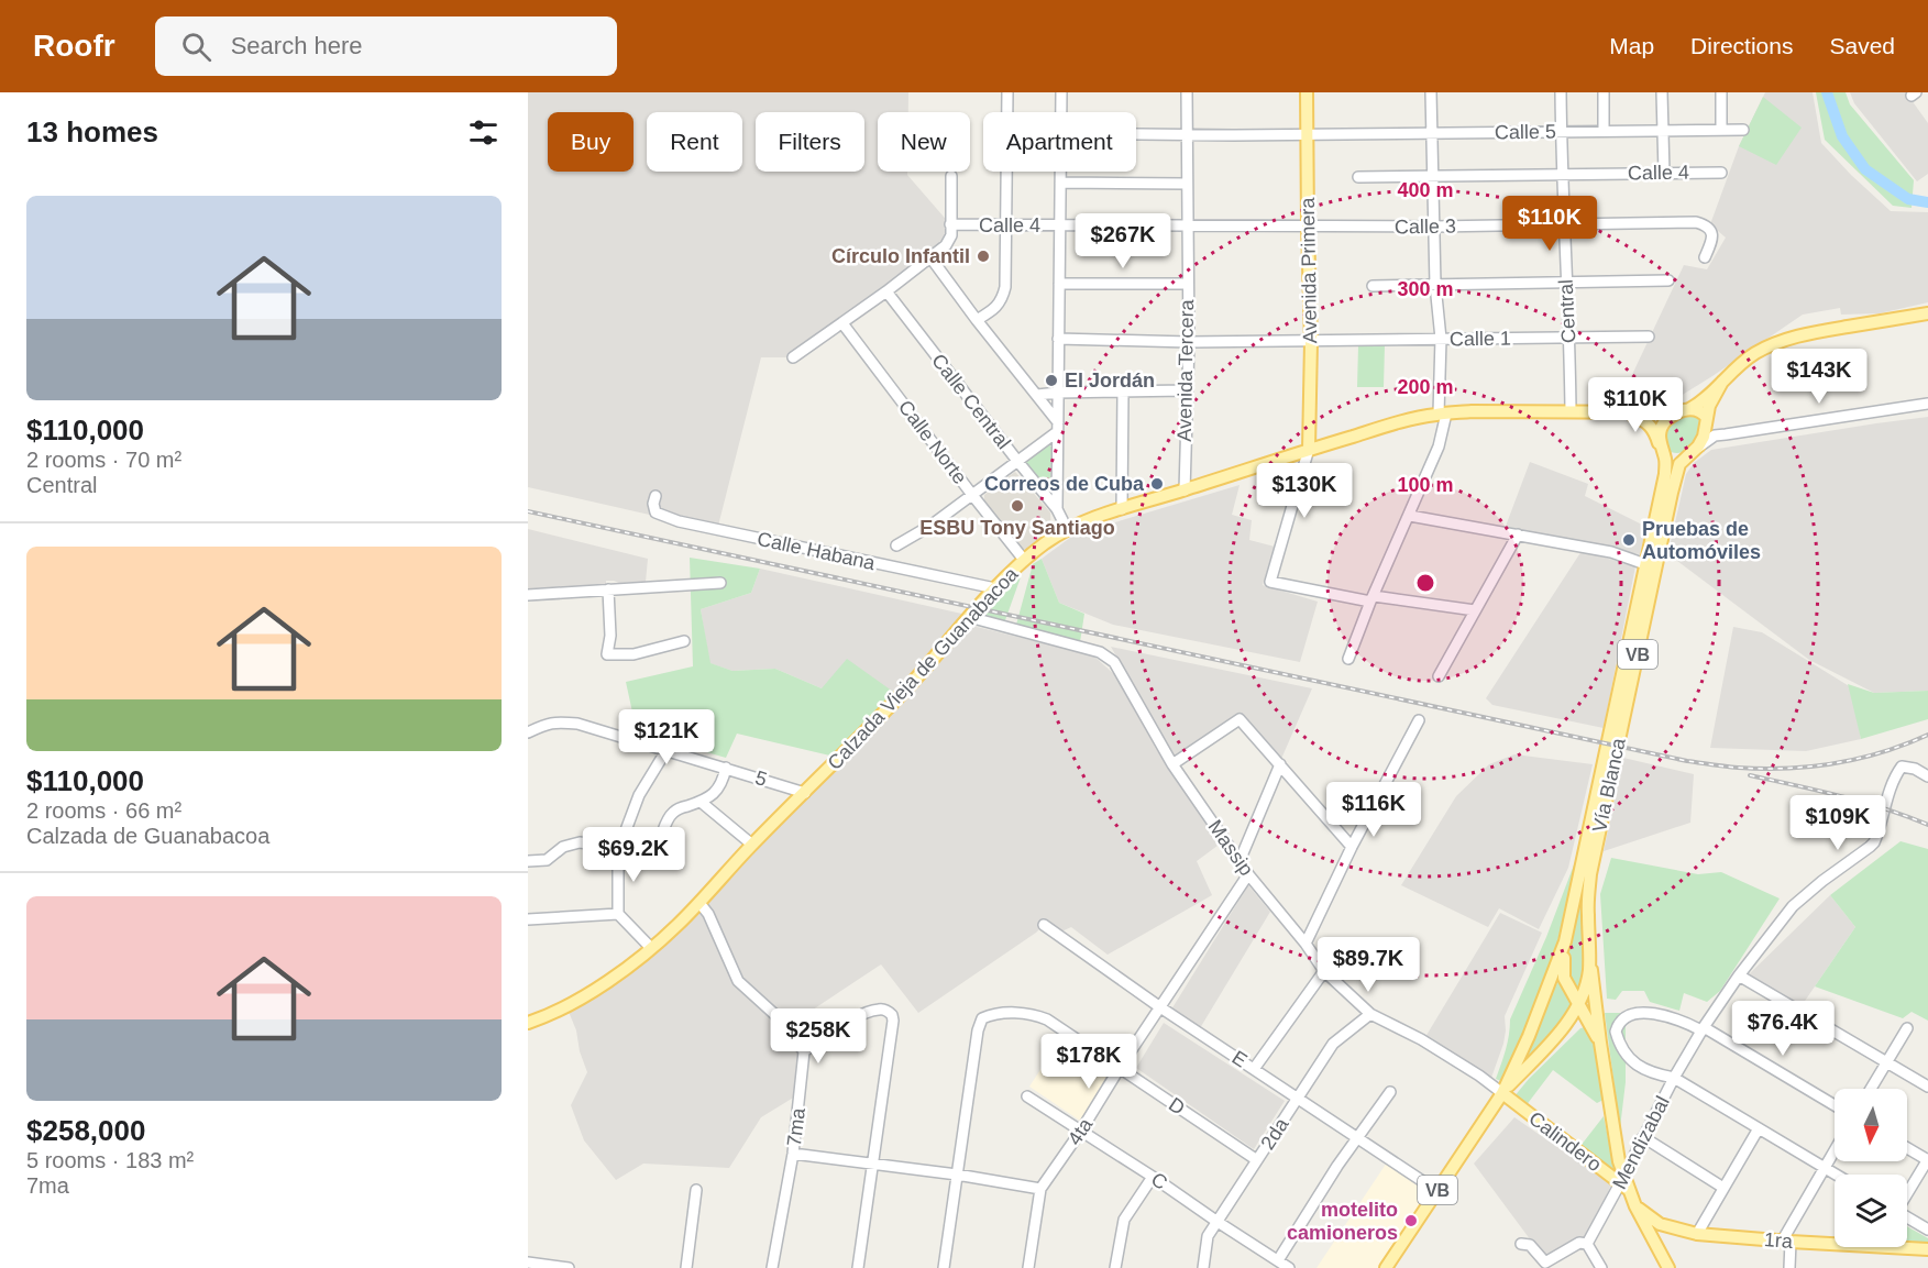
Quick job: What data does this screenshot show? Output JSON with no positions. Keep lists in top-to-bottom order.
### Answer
{
  "streets": {
    "main road": [
      "Avenida Primera",
      "VB",
      "Calzada Vieja de Guanabacoa",
      "Vía Blanca",
      "Calindero",
      "1ra"
    ],
    "street": [
      "Calle 5",
      "Calle 4",
      "Calle 3",
      "Central",
      "Calle 1",
      "Avenida Tercera",
      "Calle Central",
      "Calle Norte",
      "Calle Habana",
      "5",
      "Massip",
      "E",
      "D",
      "7ma",
      "4ta",
      "2da",
      "Mendizabal",
      "C"
    ]
  },
  "crossings": [
    ["Calle 5", "Avenida Primera"],
    ["Calle 5", "Central"],
    ["Calle 5", "Avenida Tercera"],
    ["Calle 4", "Calle 3"],
    ["Calle 4", "Avenida Primera"],
    ["Calle 4", "Central"],
    ["Calle 4", "Avenida Tercera"],
    ["Calle 3", "Avenida Primera"],
    ["Calle 3", "Central"],
    ["Avenida Primera", "Calle 1"],
    ["Avenida Primera", "Calzada Vieja de Guanabacoa"],
    ["Central", "Calle 1"],
    ["Central", "Calzada Vieja de Guanabacoa"],
    ["Calle 1", "Avenida Tercera"],
    ["Avenida Tercera", "Calzada Vieja de Guanabacoa"],
    ["Calle Norte", "Calzada Vieja de Guanabacoa"],
    ["Calle Habana", "Calzada Vieja de Guanabacoa"],
    ["VB", "Calzada Vieja de Guanabacoa"],
    ["VB", "Vía Blanca"],
    ["Calzada Vieja de Guanabacoa", "5"],
    ["Calzada Vieja de Guanabacoa", "Vía Blanca"],
    ["Calzada Vieja de Guanabacoa", "Massip"],
    ["Vía Blanca", "Massip"],
    ["Vía Blanca", "E"],
    ["Vía Blanca", "Calindero"],
    ["Massip", "4ta"],
    ["Massip", "2da"],
    ["Massip", "Calindero"],
    ["E", "4ta"],
    ["E", "2da"],
    ["D", "4ta"],
    ["D", "2da"],
    ["4ta", "C"],
    ["2da", "C"],
    ["Calindero", "Mendizabal"]
  ],
  "places": [
    "Círculo Infantil",
    "El Jordán",
    "Correos de Cuba",
    "ESBU Tony Santiago",
    "Pruebas de Automóviles",
    "motelito camioneros"
  ],
  "north": "bottom",
  "page": {
    "header": "Roofr",
    "search": "Search here",
    "nav": ["Map", "Directions", "Saved"],
    "heading": "13 homes",
    "chip": [
      "Buy",
      "Rent",
      "Filters",
      "New",
      "Apartment"
    ],
    "list": [
      {
        "name": "$110,000",
        "note": "2 rooms · 70 m² · Central"
      },
      {
        "name": "$110,000",
        "note": "2 rooms · 66 m² · Calzada de Guanabacoa"
      },
      {
        "name": "$258,000",
        "note": "5 rooms · 183 m² · 7ma"
      }
    ],
    "price": [
      "$110K",
      "$267K",
      "$143K",
      "$110K",
      "$130K",
      "$121K",
      "$116K",
      "$109K",
      "$69.2K",
      "$89.7K",
      "$76.4K",
      "$258K",
      "$178K"
    ]
  },
  "rings": [
    "400 m",
    "300 m",
    "200 m",
    "100 m"
  ]
}
